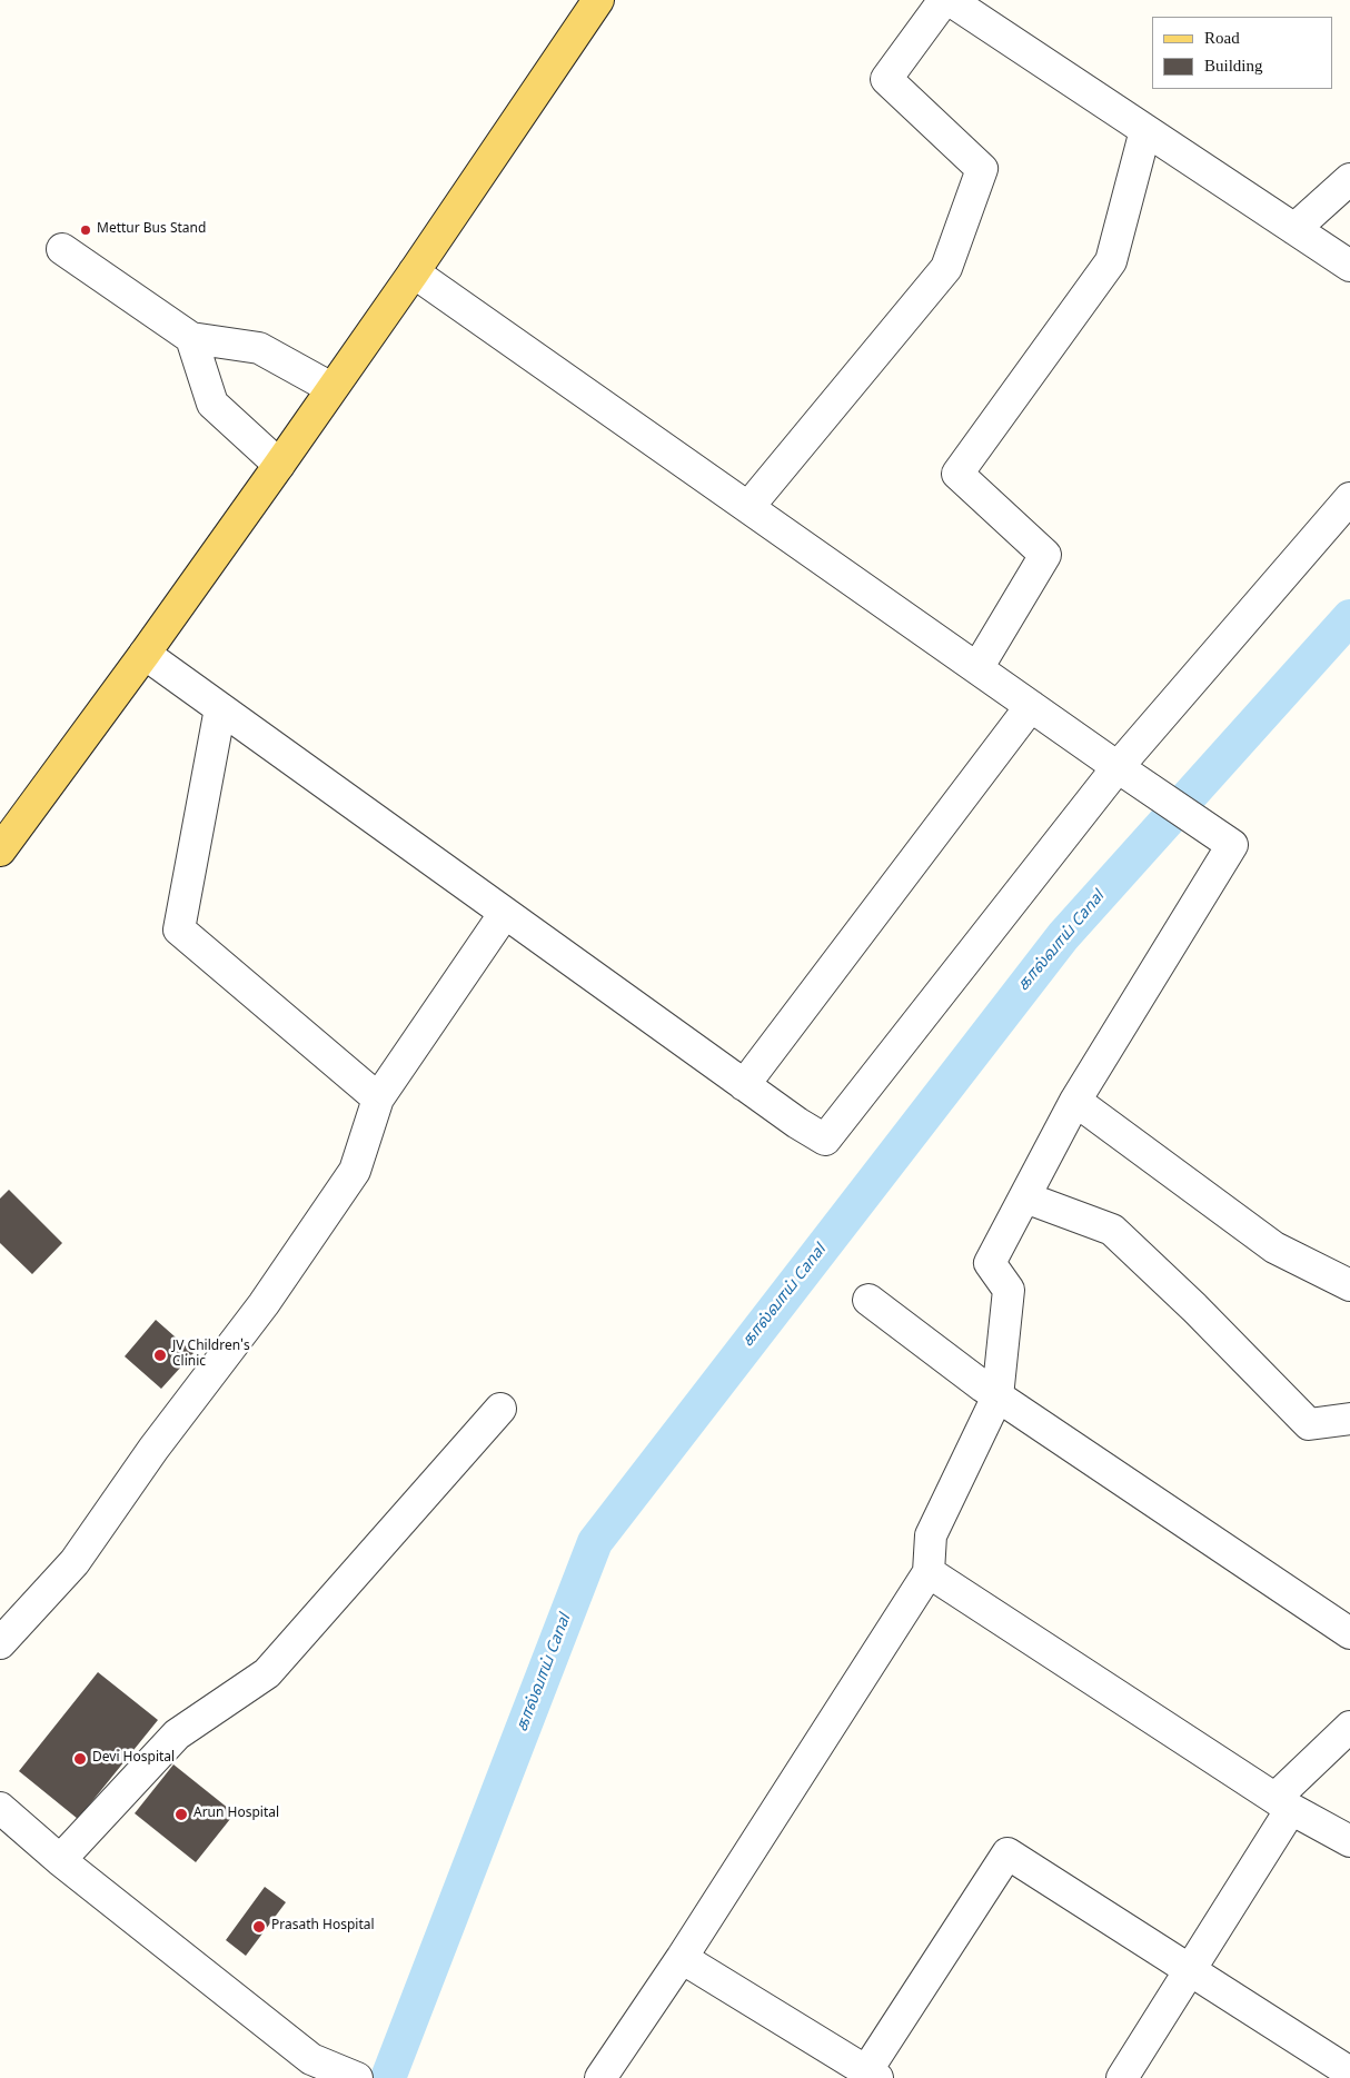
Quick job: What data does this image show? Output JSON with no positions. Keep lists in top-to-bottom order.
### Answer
{
  "water": ["கால்வாய் Canal"],
  "places": [
    "Mettur Bus Stand",
    "JV Children's Clinic",
    "Devi Hospital",
    "Arun Hospital",
    "Prasath Hospital"
  ],
  "legend": ["Road", "Building"]
}
